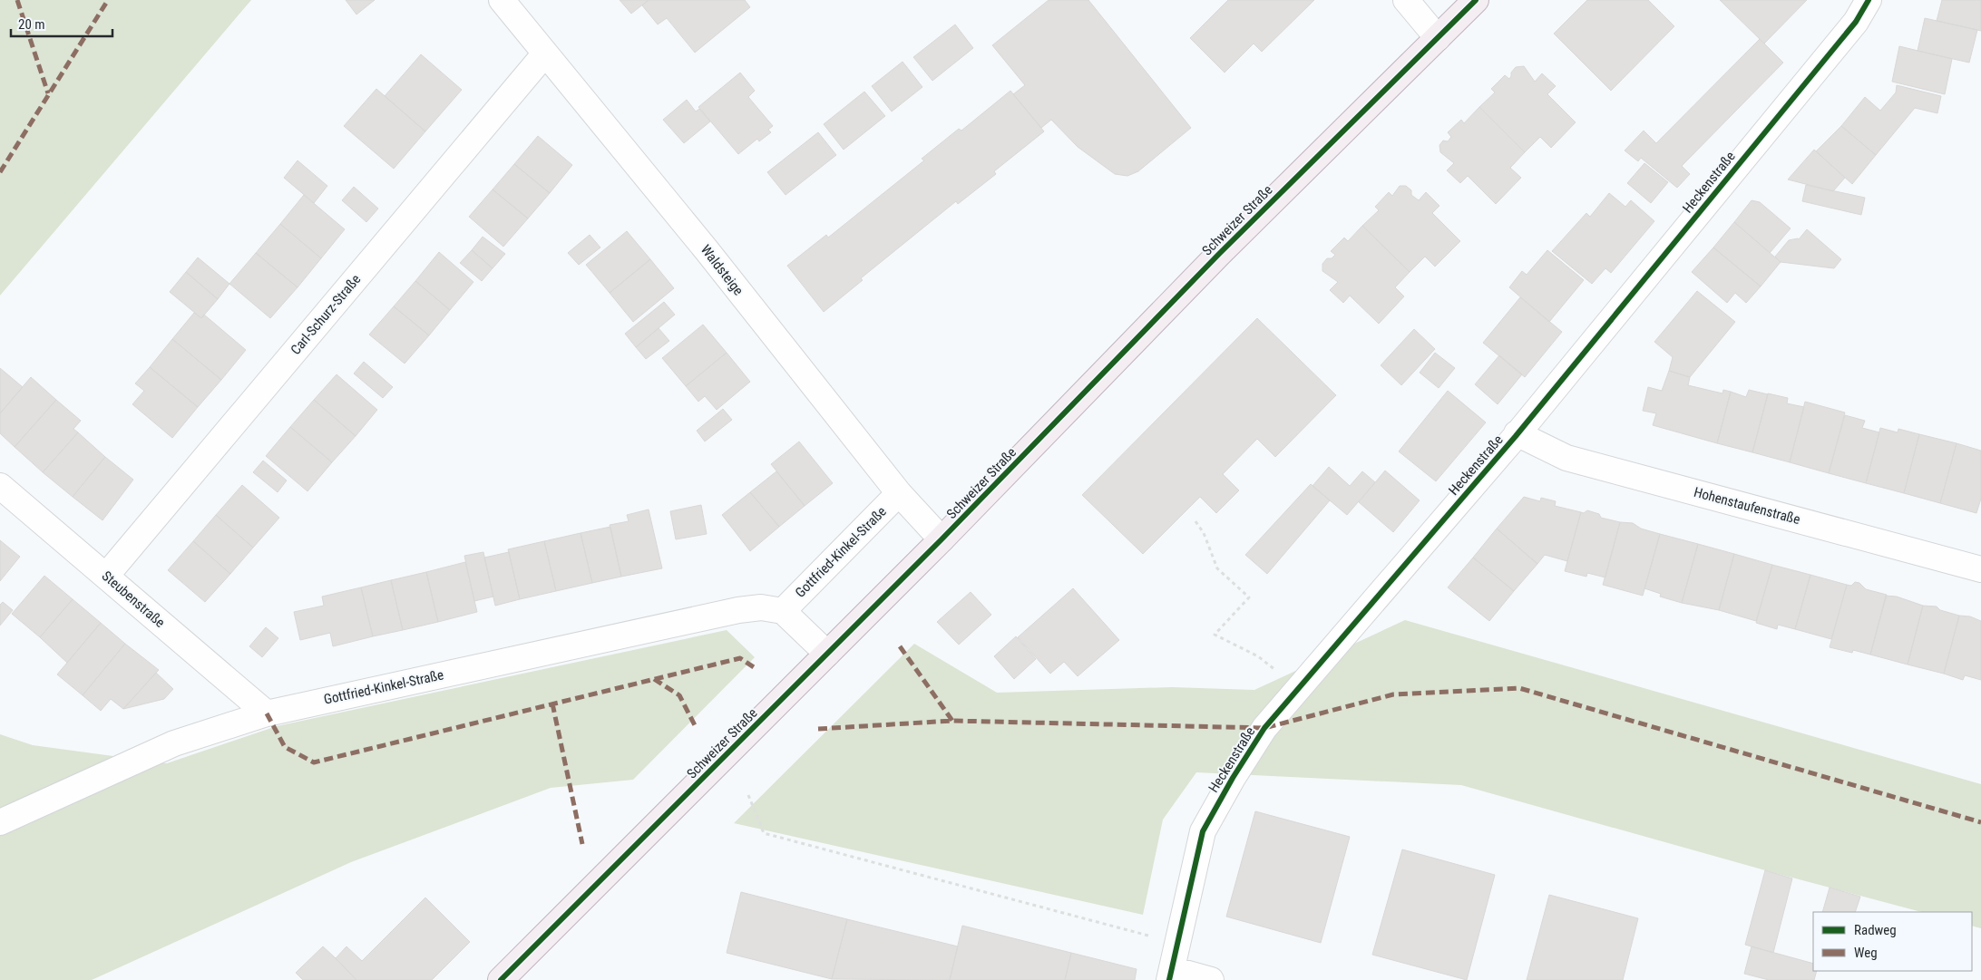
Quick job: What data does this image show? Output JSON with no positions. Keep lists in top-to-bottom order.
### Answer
{
  "streets": {
    "main road": ["Schweizer Straße"],
    "street": [
      "Heckenstraße",
      "Waldsteige",
      "Carl-Schurz-Straße",
      "Hohenstaufenstraße",
      "Gottfried-Kinkel-Straße",
      "Steubenstraße"
    ]
  },
  "crossings": [
    ["Heckenstraße", "Hohenstaufenstraße"],
    ["Schweizer Straße", "Waldsteige"],
    ["Waldsteige", "Carl-Schurz-Straße"],
    ["Waldsteige", "Gottfried-Kinkel-Straße"],
    ["Carl-Schurz-Straße", "Steubenstraße"],
    ["Gottfried-Kinkel-Straße", "Steubenstraße"]
  ],
  "legend": ["Radweg", "Weg"],
  "scale_bar": "20 m"
}
